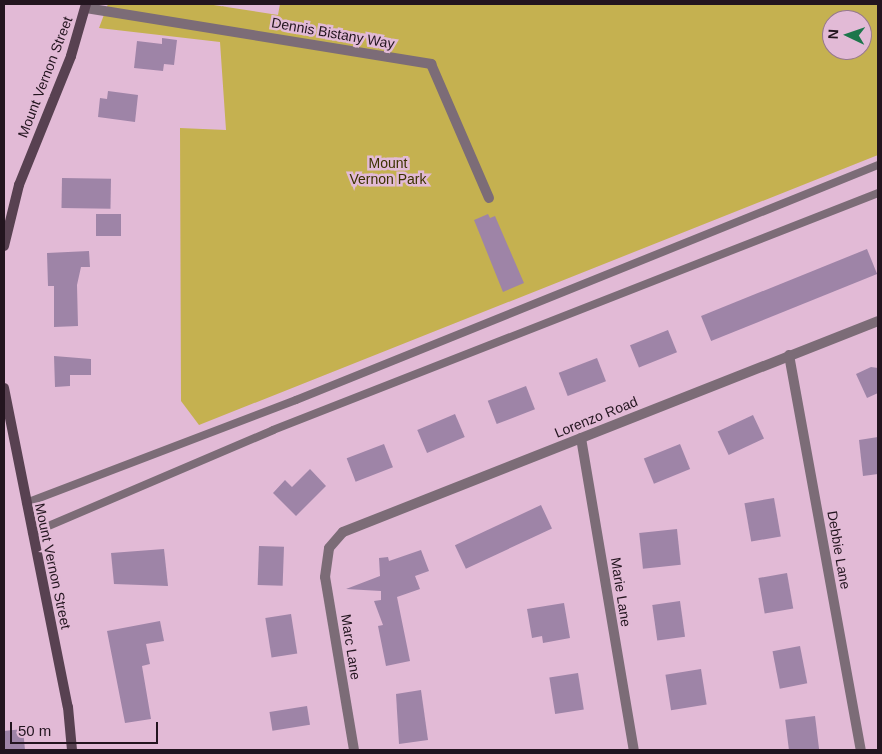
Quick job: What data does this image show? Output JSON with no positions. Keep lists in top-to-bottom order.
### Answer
{
  "streets": {
    "main road": ["Mount Vernon Street"],
    "street": [
      "Dennis Bistany Way",
      "Lorenzo Road",
      "Debbie Lane",
      "Marie Lane",
      "Marc Lane"
    ]
  },
  "crossings": [
    ["Dennis Bistany Way", "Mount Vernon Street"],
    ["Lorenzo Road", "Debbie Lane"],
    ["Lorenzo Road", "Marie Lane"],
    ["Lorenzo Road", "Marc Lane"]
  ],
  "parks": ["Mount Vernon Park"],
  "scale_bar": "50 m",
  "north": "left"
}
